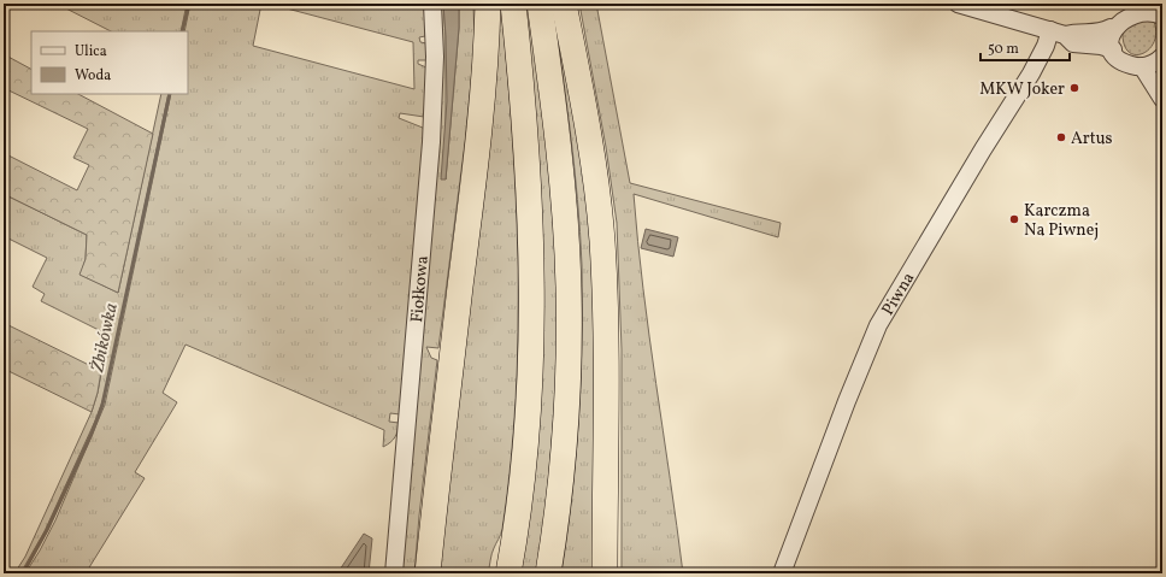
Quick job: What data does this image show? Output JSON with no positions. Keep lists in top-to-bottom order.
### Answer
{
  "streets": {
    "street": ["Fiołkowa", "Piwna"]
  },
  "water": ["Żbikówka"],
  "places": ["MKW Joker", "Artus", "Karczma Na Piwnej"],
  "legend": ["Ulica", "Woda"],
  "scale_bar": "50 m"
}
